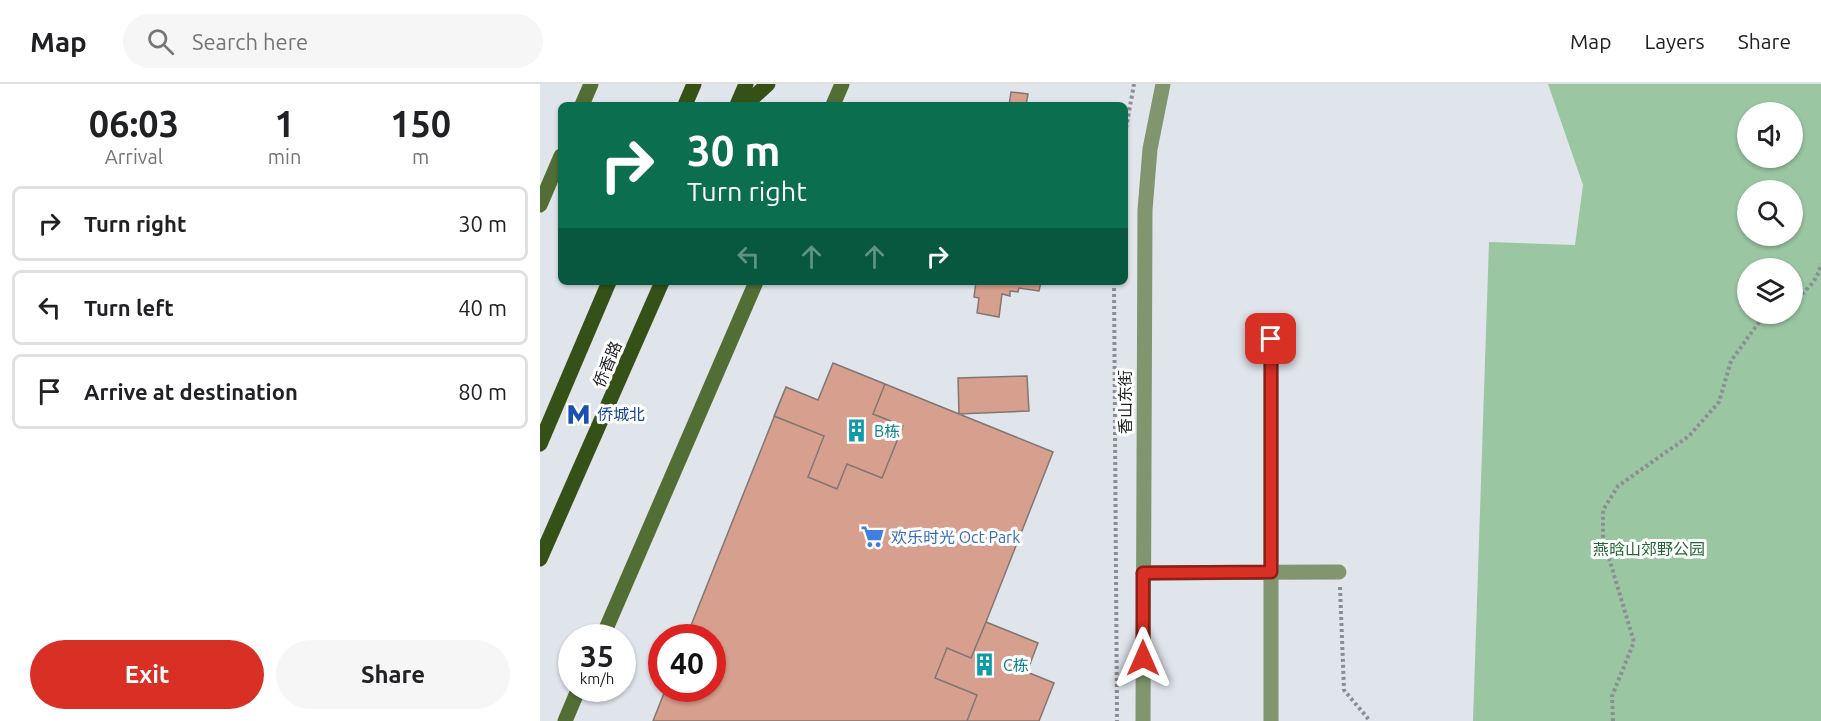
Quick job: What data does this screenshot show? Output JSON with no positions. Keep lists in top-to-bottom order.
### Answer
{
  "streets": {
    "main road": ["侨香路"],
    "street": ["香山东街"]
  },
  "parks": ["燕晗山郊野公园"],
  "places": {
    "metro station": ["侨城北"],
    "building": ["B栋", "C栋"],
    "supermarket": ["欢乐时光 Oct Park"]
  },
  "page": {
    "header": "Map",
    "search": "Search here",
    "nav": ["Map", "Layers", "Share"],
    "eta": [
      "06:03",
      "Arrival",
      "1",
      "min",
      "150",
      "m"
    ],
    "turn": ["30 m", "Turn right"],
    "list": [
      {
        "name": "Turn right",
        "value": "30 m"
      },
      {
        "name": "Turn left",
        "value": "40 m"
      },
      {
        "name": "Arrive at destination",
        "value": "80 m"
      }
    ],
    "speed": "35 km/h",
    "limit": "40",
    "buttons": ["Exit", "Share"]
  }
}
